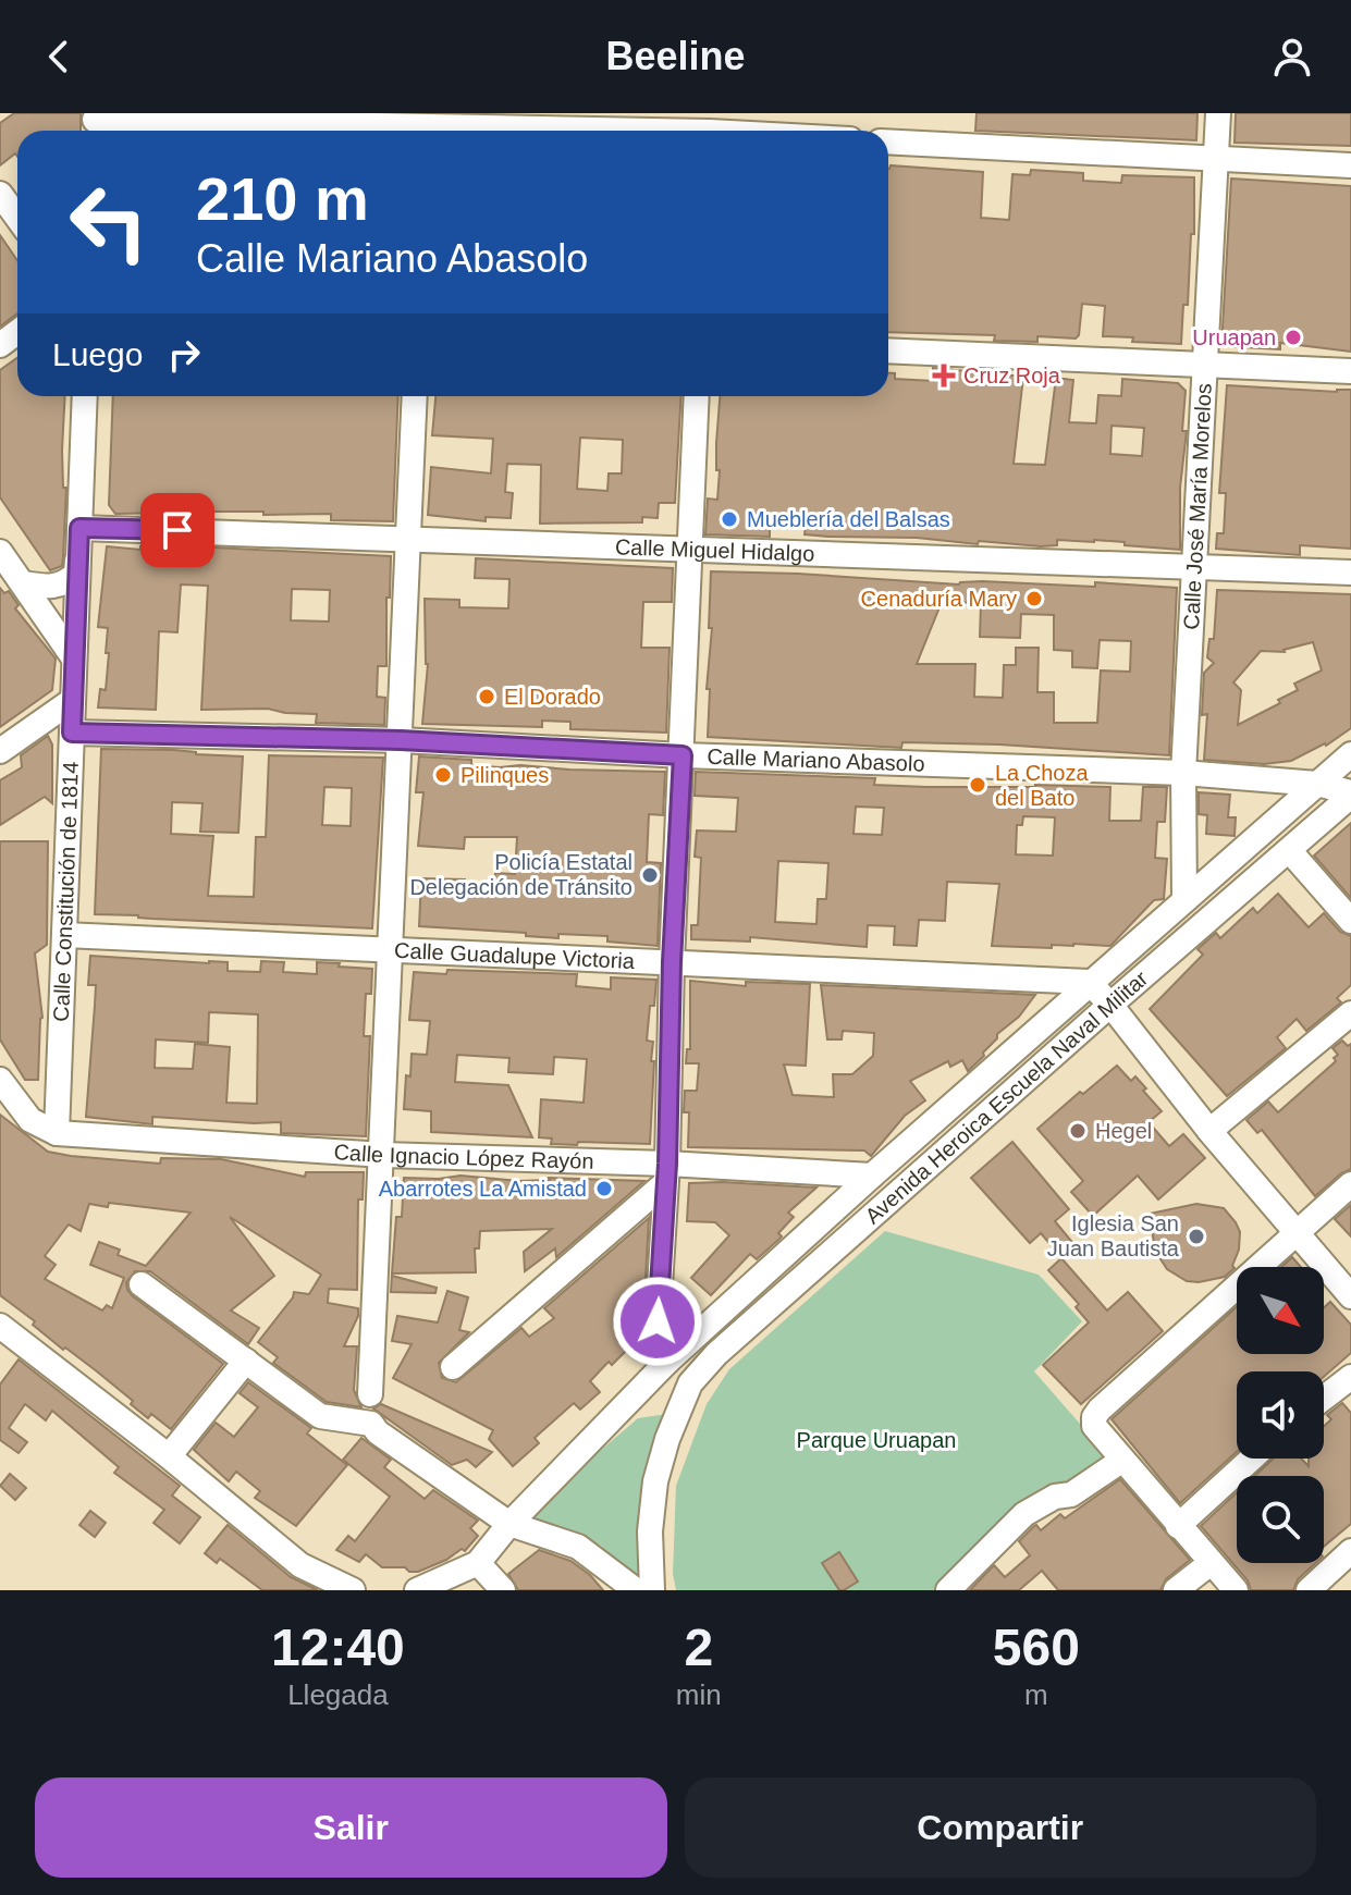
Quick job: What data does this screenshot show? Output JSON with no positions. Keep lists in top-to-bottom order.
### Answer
{
  "streets": {
    "street": [
      "Calle José María Morelos",
      "Calle Miguel Hidalgo",
      "Calle Mariano Abasolo",
      "Calle Constitución de 1814",
      "Calle Guadalupe Victoria",
      "Avenida Heroica Escuela Naval Militar",
      "Calle Ignacio López Rayón"
    ]
  },
  "crossings": [
    ["Calle José María Morelos", "Calle Miguel Hidalgo"],
    ["Calle José María Morelos", "Calle Mariano Abasolo"],
    ["Calle José María Morelos", "Avenida Heroica Escuela Naval Militar"],
    ["Calle Miguel Hidalgo", "Calle Constitución de 1814"],
    ["Calle Mariano Abasolo", "Calle Constitución de 1814"],
    ["Calle Mariano Abasolo", "Avenida Heroica Escuela Naval Militar"],
    ["Calle Constitución de 1814", "Calle Guadalupe Victoria"],
    ["Calle Constitución de 1814", "Calle Ignacio López Rayón"],
    ["Calle Guadalupe Victoria", "Avenida Heroica Escuela Naval Militar"],
    ["Avenida Heroica Escuela Naval Militar", "Calle Ignacio López Rayón"]
  ],
  "parks": ["Parque Uruapan"],
  "places": {
    "other": [
      "Uruapan",
      "Mueblería del Balsas",
      "Cenaduría Mary",
      "El Dorado",
      "Pilinques",
      "La Choza del Bato",
      "Policía Estatal Delegación de Tránsito",
      "Hegel",
      "Abarrotes La Amistad",
      "Iglesia San Juan Bautista"
    ],
    "health": ["Cruz Roja"]
  },
  "north": "bottom right",
  "page": {
    "header": "Beeline",
    "turn": ["210 m", "Calle Mariano Abasolo"],
    "then": "Luego",
    "eta": [
      "12:40",
      "Llegada",
      "2",
      "min",
      "560",
      "m"
    ],
    "buttons": ["Salir", "Compartir"]
  }
}
